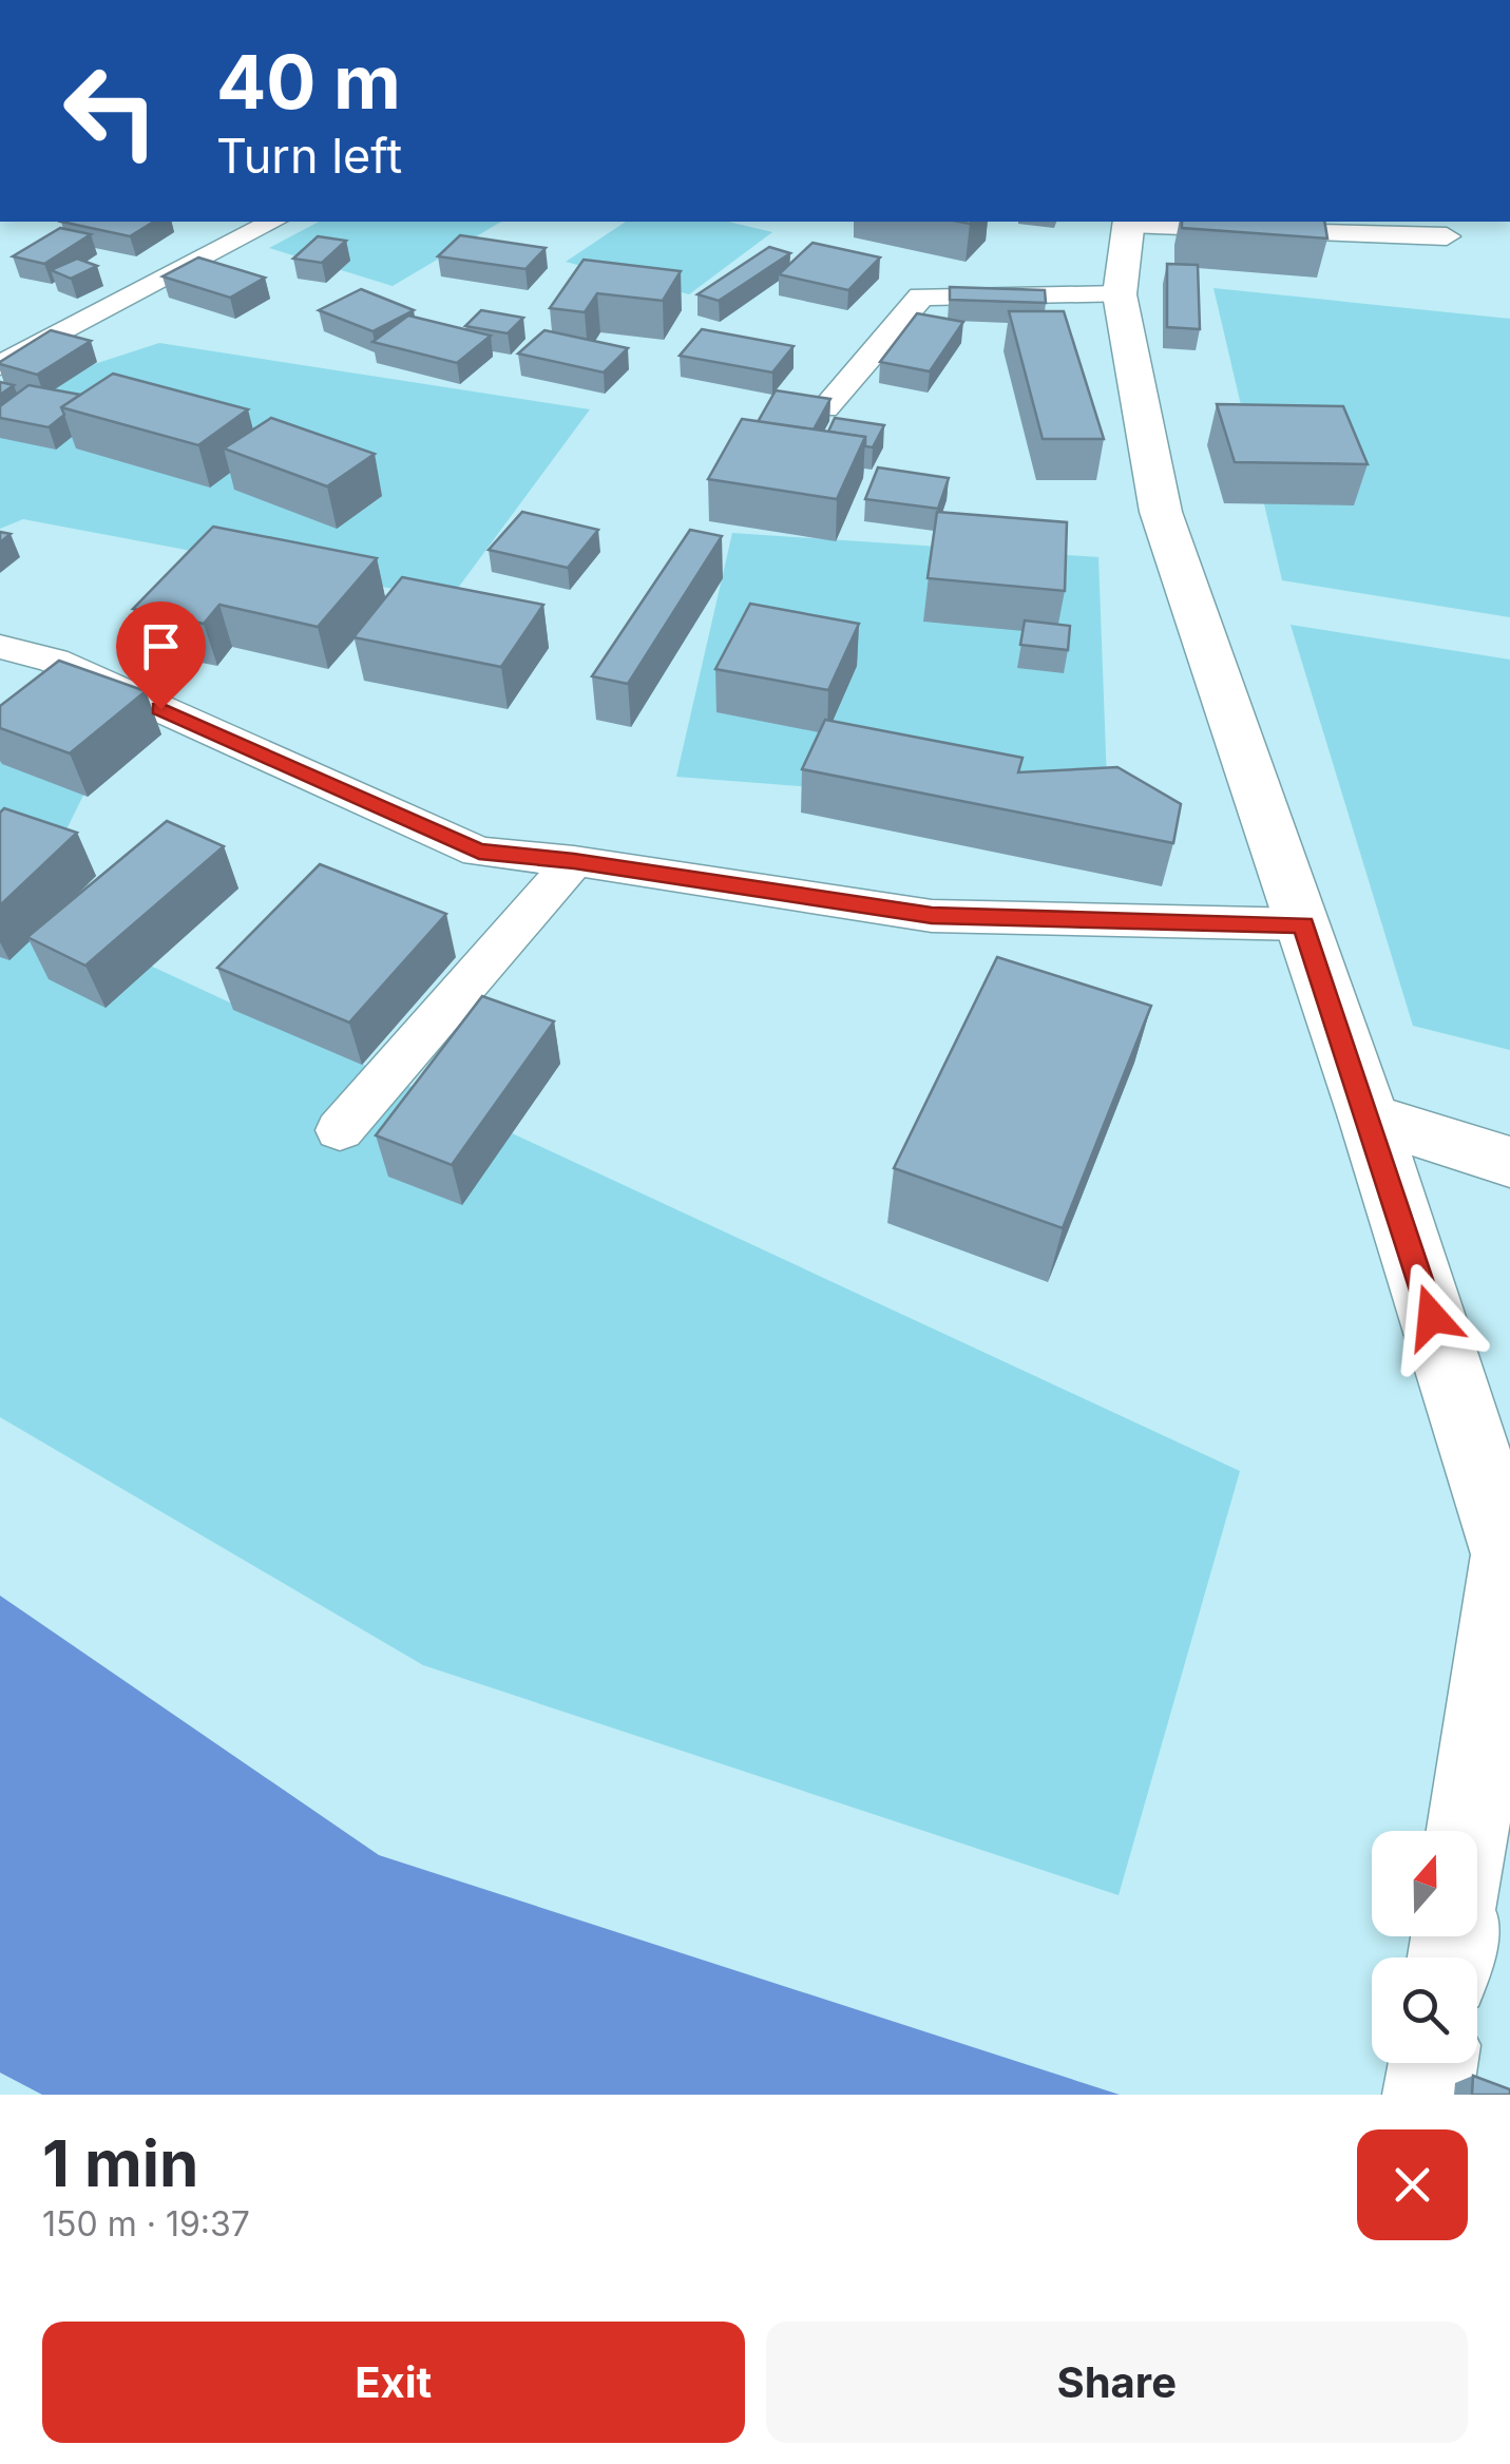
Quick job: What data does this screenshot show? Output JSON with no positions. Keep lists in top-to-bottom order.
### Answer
{
  "north": "top",
  "page": {
    "turn": ["40 m", "Turn left"],
    "heading": ["1 min", "150 m · 19:37"],
    "buttons": ["Exit", "Share"]
  }
}
